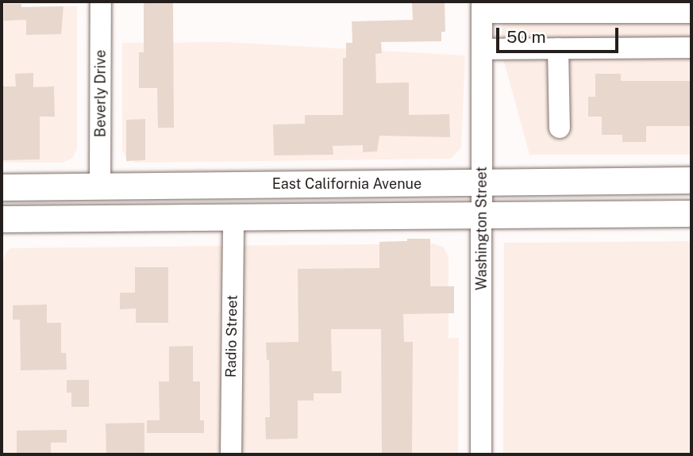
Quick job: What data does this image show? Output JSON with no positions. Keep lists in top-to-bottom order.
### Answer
{
  "streets": {
    "main road": ["East California Avenue"],
    "street": ["Beverly Drive", "Washington Street", "Radio Street"]
  },
  "crossings": [
    ["Beverly Drive", "East California Avenue"],
    ["East California Avenue", "Washington Street"]
  ],
  "scale_bar": "50 m"
}
